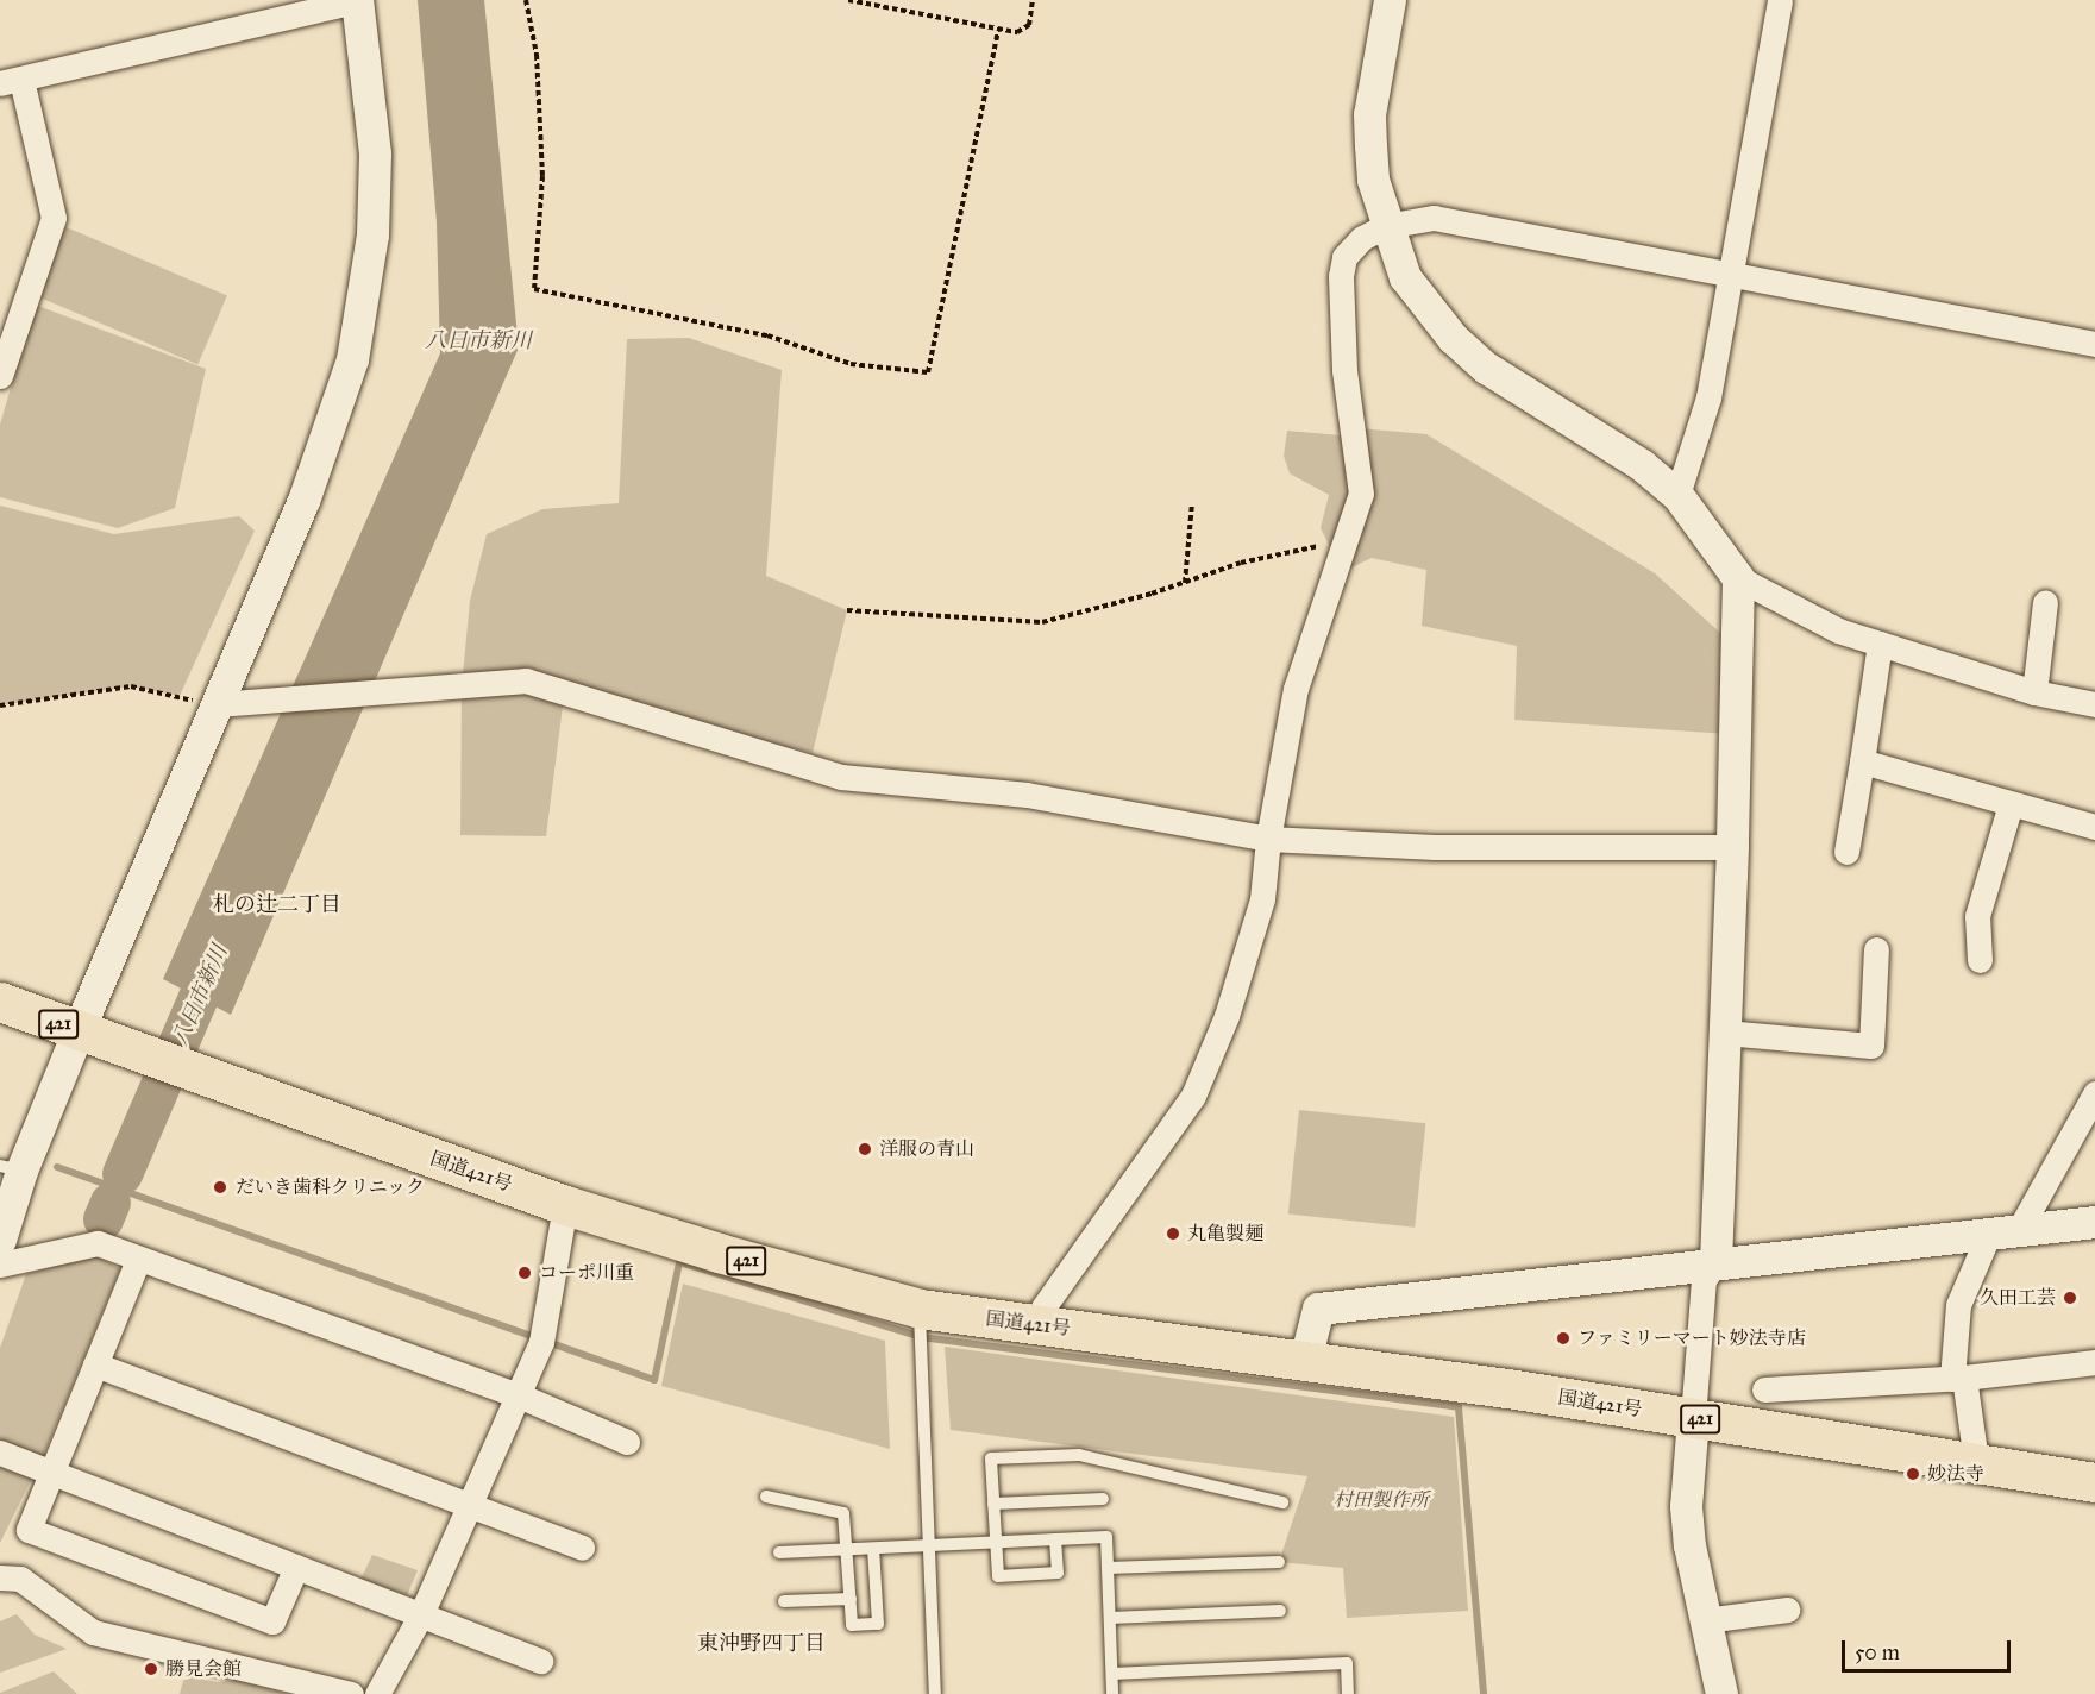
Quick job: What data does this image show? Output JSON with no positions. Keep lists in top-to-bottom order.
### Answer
{
  "streets": {
    "highway": ["421", "国道421号"]
  },
  "districts": ["札の辻二丁目", "東沖野四丁目"],
  "water": ["八日市新川"],
  "parks": ["村田製作所"],
  "places": [
    "洋服の青山",
    "だいき歯科クリニック",
    "丸亀製麺",
    "コーポ川重",
    "久田工芸",
    "ファミリーマート妙法寺店",
    "妙法寺",
    "勝見会館"
  ],
  "scale_bar": "50 m"
}
